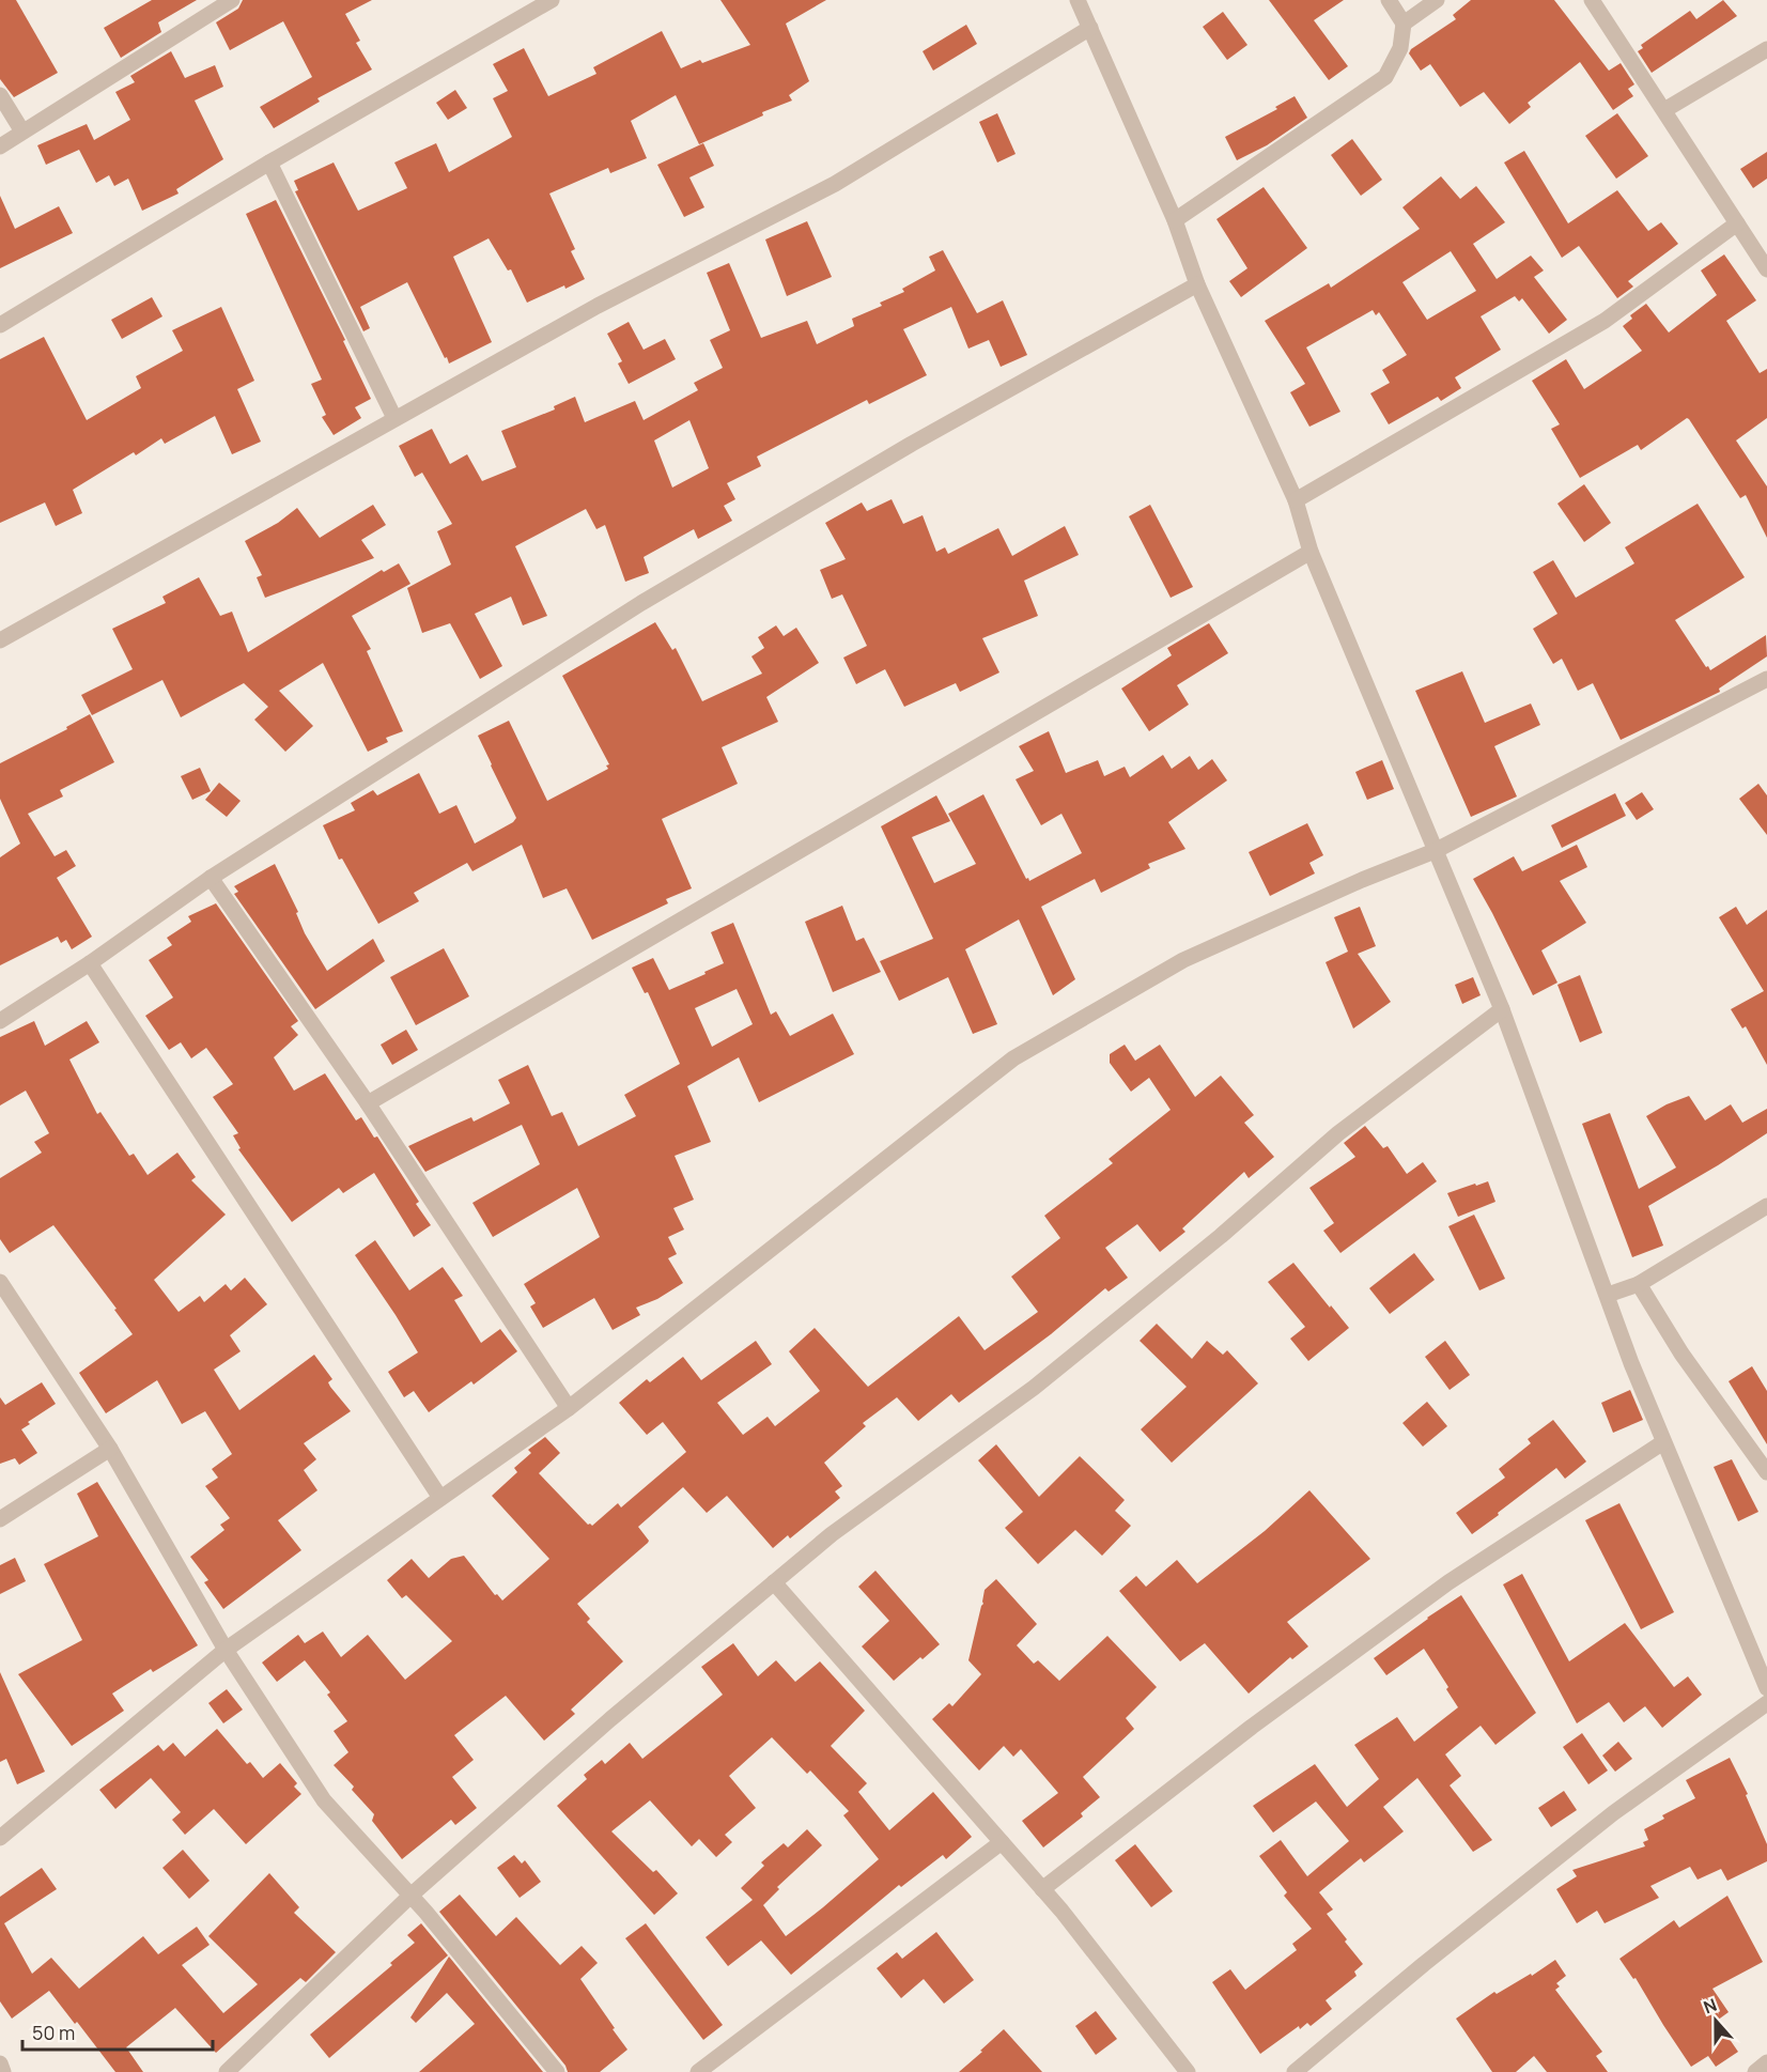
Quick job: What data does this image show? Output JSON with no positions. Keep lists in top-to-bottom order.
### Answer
{
  "scale_bar": "50 m",
  "north": "top"
}
